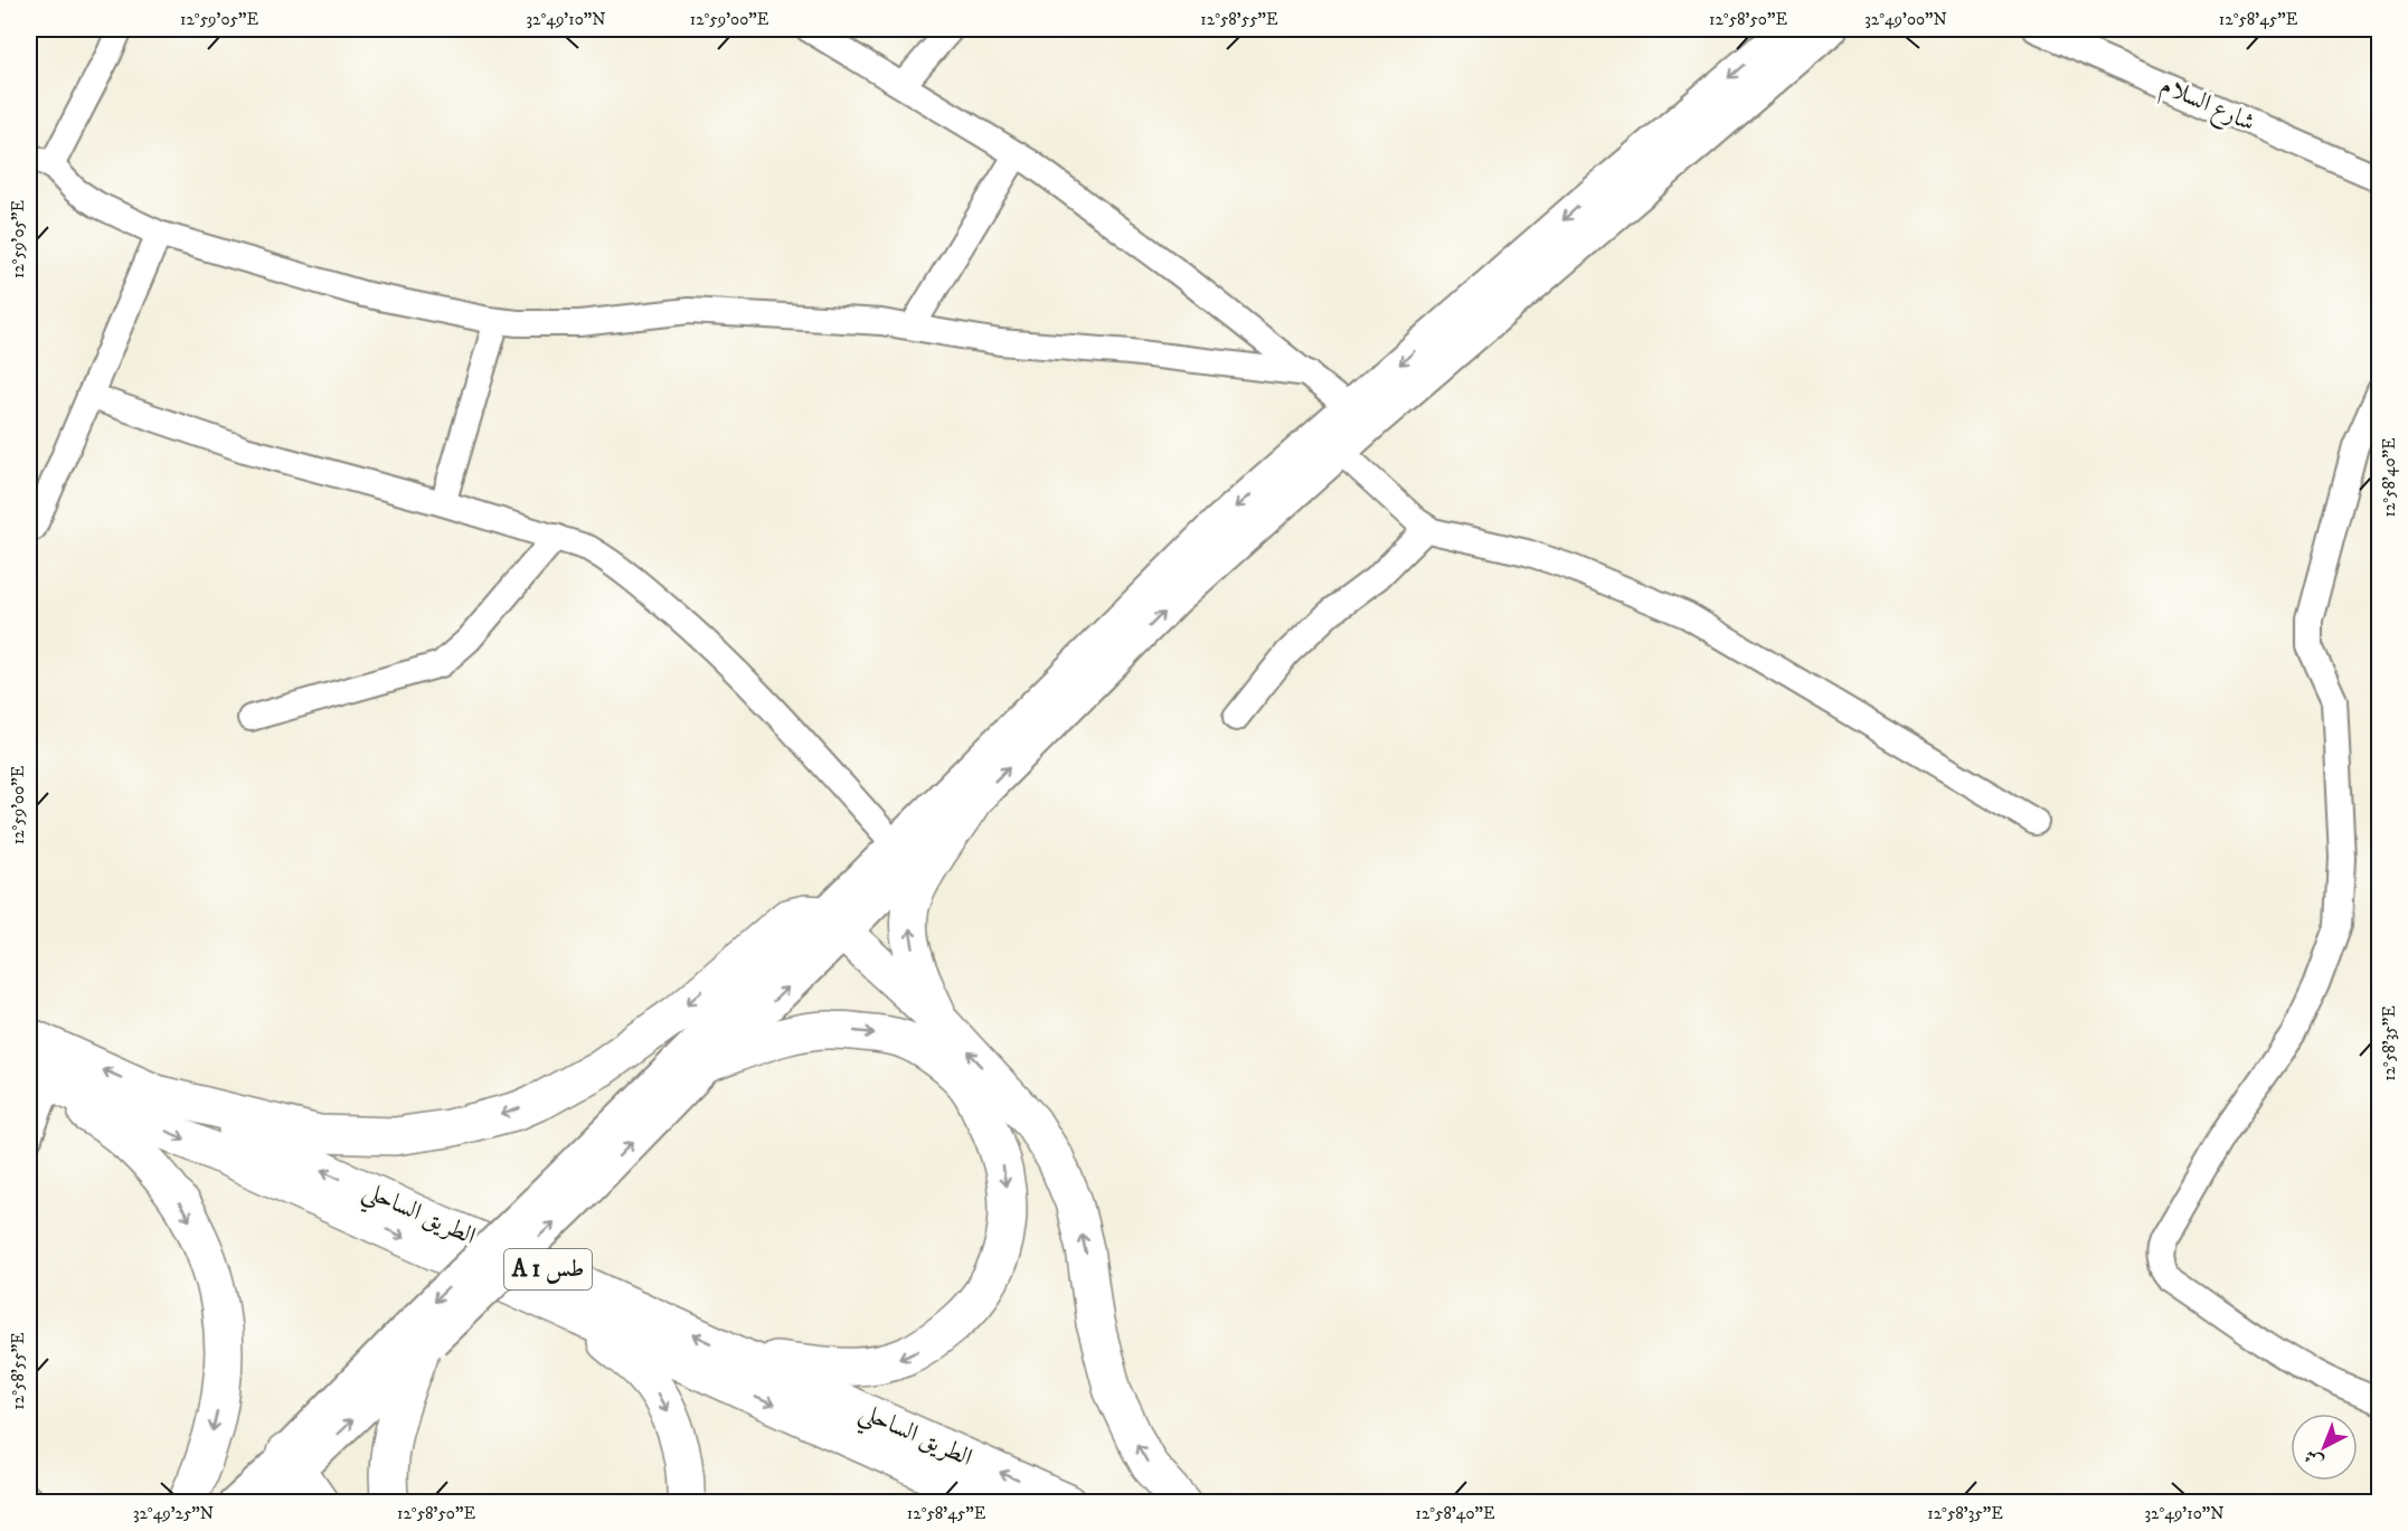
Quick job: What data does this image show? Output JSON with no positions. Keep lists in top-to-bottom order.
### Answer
{
  "streets": {
    "highway": ["الطريق الساحلي", "A 1 طس"],
    "street": ["شارع السلام"]
  },
  "north": "bottom left",
  "coordinates": [
    "12°59'05\"E",
    "32°49'10\"N",
    "12°59'00\"E",
    "12°58'55\"E",
    "12°58'50\"E",
    "32°49'00\"N",
    "12°58'45\"E",
    "12°58'40\"E",
    "12°58'35\"E",
    "32°49'25\"N"
  ]
}
